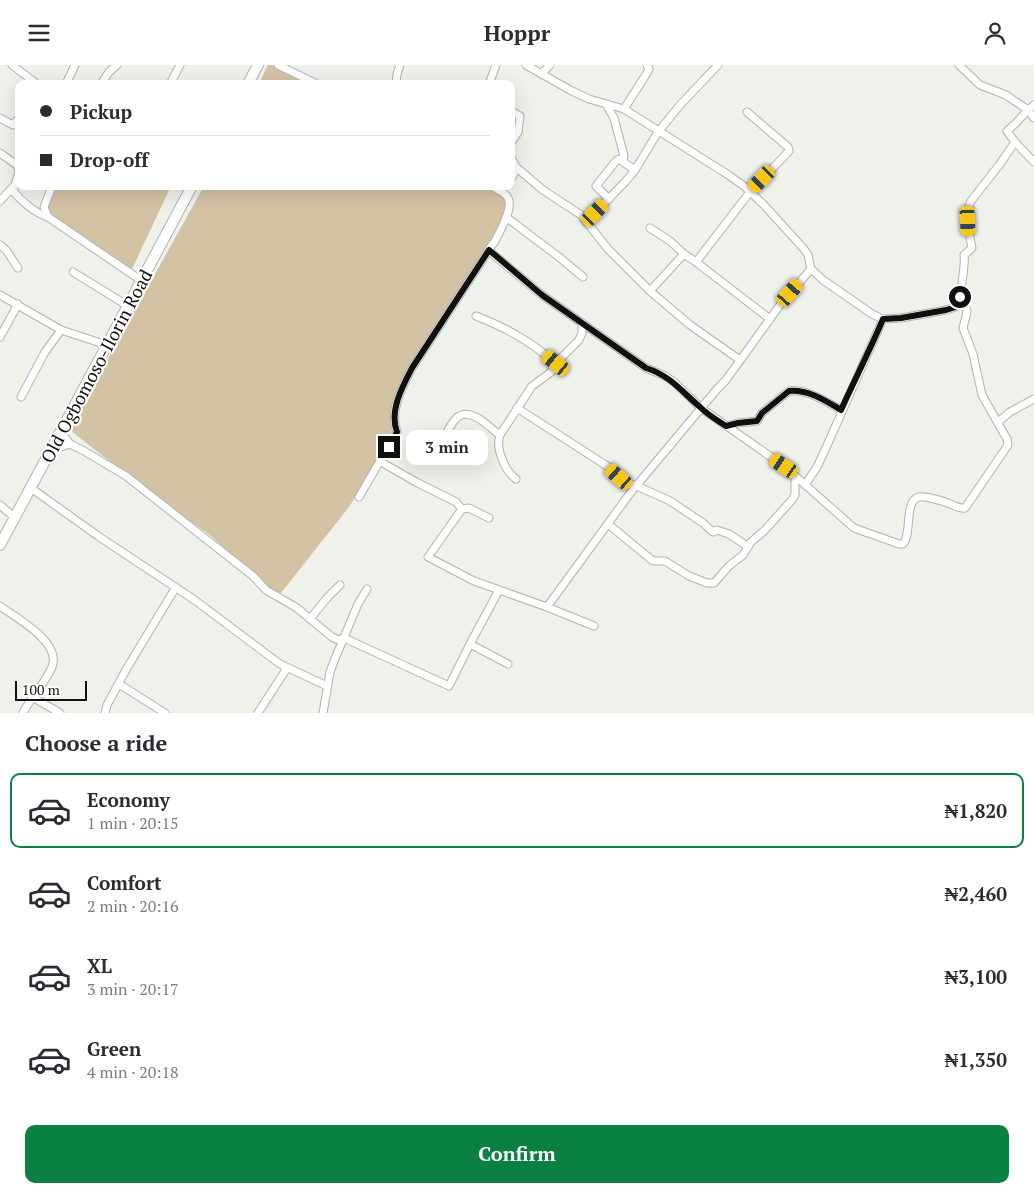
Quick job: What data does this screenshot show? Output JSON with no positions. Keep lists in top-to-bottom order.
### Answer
{
  "streets": {
    "highway": ["Old Ogbomoso-Ilorin Road"]
  },
  "scale_bar": "100 m",
  "page": {
    "header": "Hoppr",
    "banner": ["Pickup", "Drop-off"],
    "bubble": "3 min",
    "scale": "100 m",
    "heading": "Choose a ride",
    "list": [
      {
        "name": "Economy",
        "note": "1 min · 20:15",
        "value": "₦1,820"
      },
      {
        "name": "Comfort",
        "note": "2 min · 20:16",
        "value": "₦2,460"
      },
      {
        "name": "XL",
        "note": "3 min · 20:17",
        "value": "₦3,100"
      },
      {
        "name": "Green",
        "note": "4 min · 20:18",
        "value": "₦1,350"
      }
    ],
    "buttons": "Confirm"
  }
}
